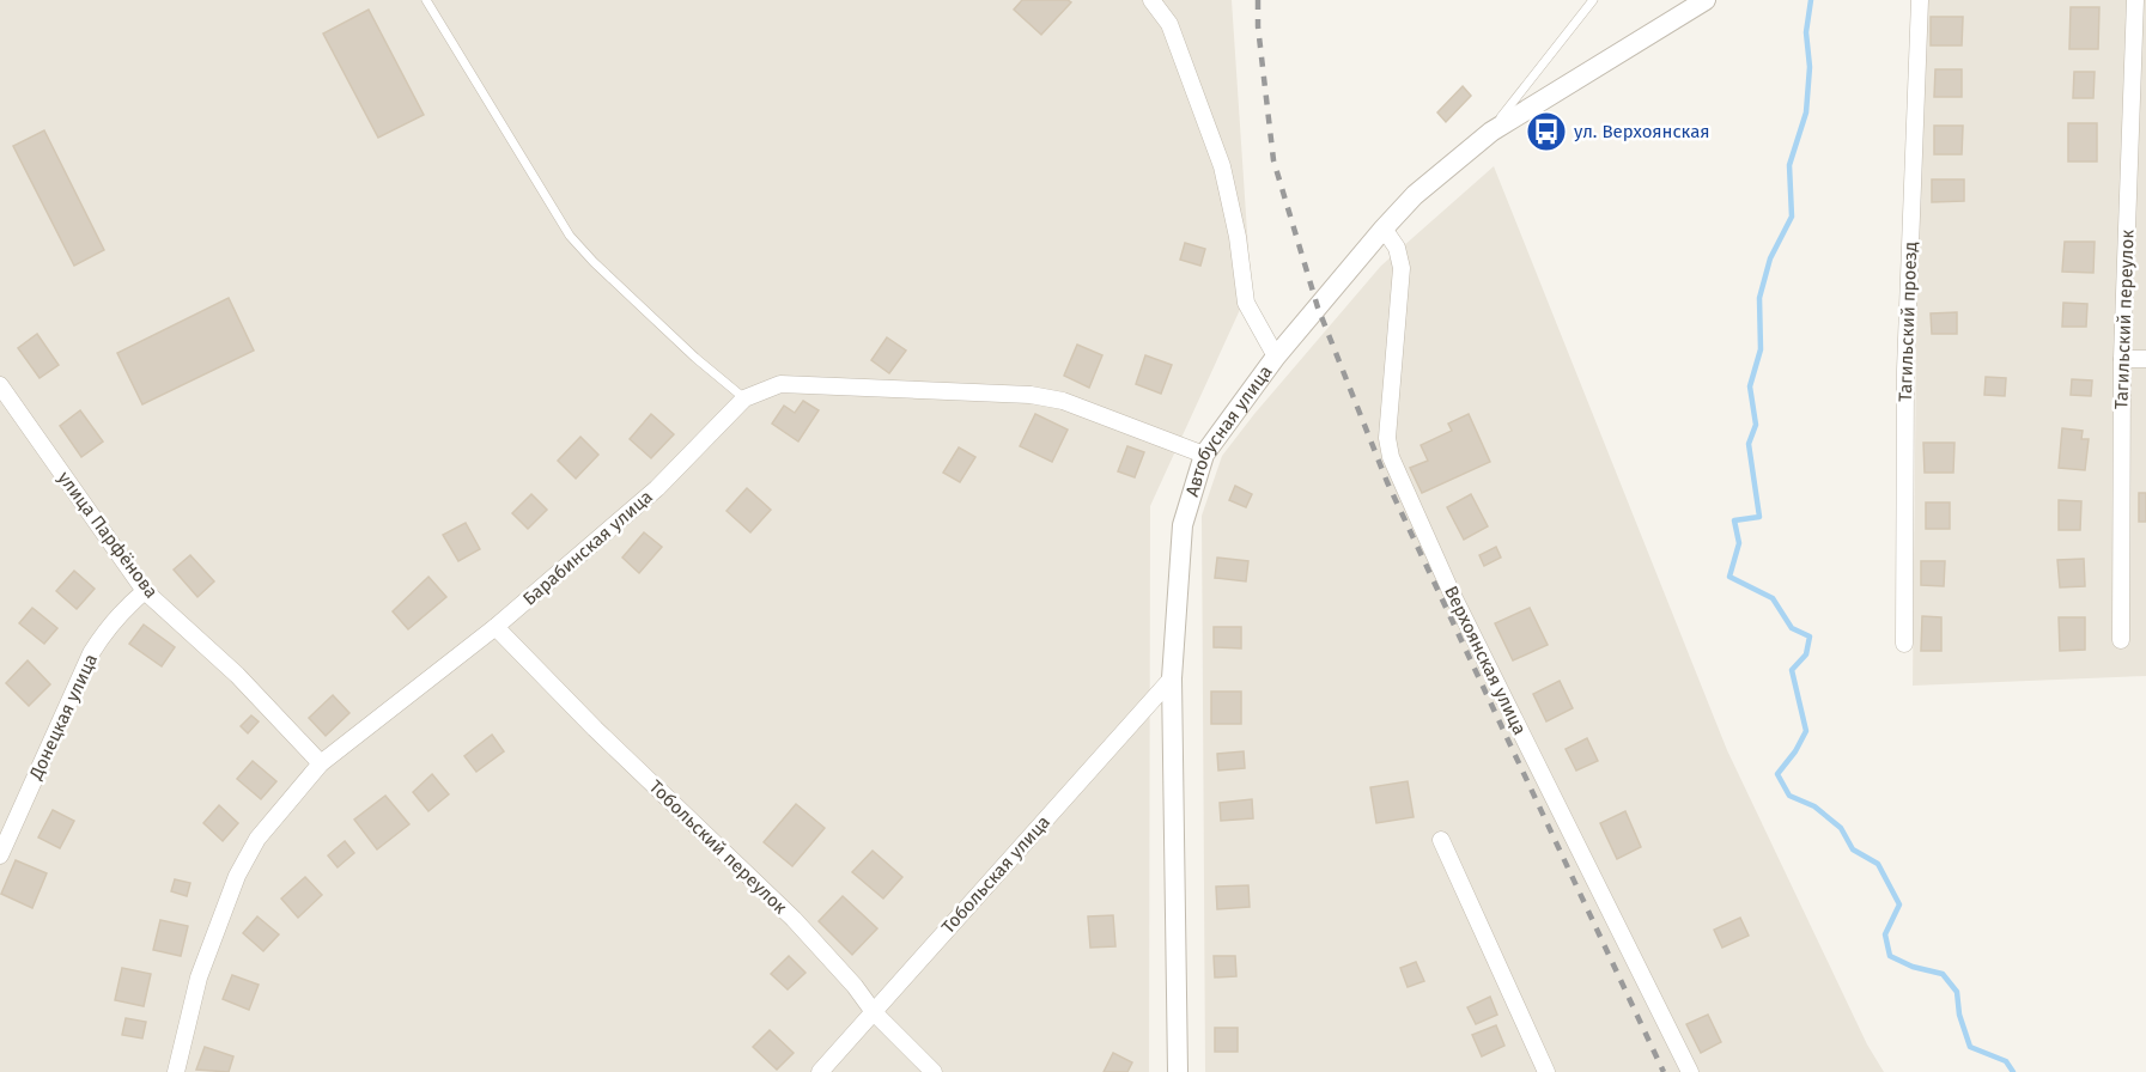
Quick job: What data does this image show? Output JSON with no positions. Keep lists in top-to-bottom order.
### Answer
{
  "streets": {
    "street": [
      "Тагильский переулок",
      "Тагильский проезд",
      "Автобусная улица",
      "улица Парфёнова",
      "Барабинская улица",
      "Верхоянская улица",
      "Донецкая улица",
      "Тобольский переулок",
      "Тобольская улица"
    ]
  },
  "crossings": [
    ["Автобусная улица", "Барабинская улица"],
    ["Автобусная улица", "Верхоянская улица"],
    ["Автобусная улица", "Тобольская улица"],
    ["улица Парфёнова", "Барабинская улица"],
    ["улица Парфёнова", "Донецкая улица"],
    ["Барабинская улица", "Тобольский переулок"],
    ["Тобольский переулок", "Тобольская улица"]
  ],
  "places": {
    "bus stop": ["ул. Верхоянская"]
  }
}
